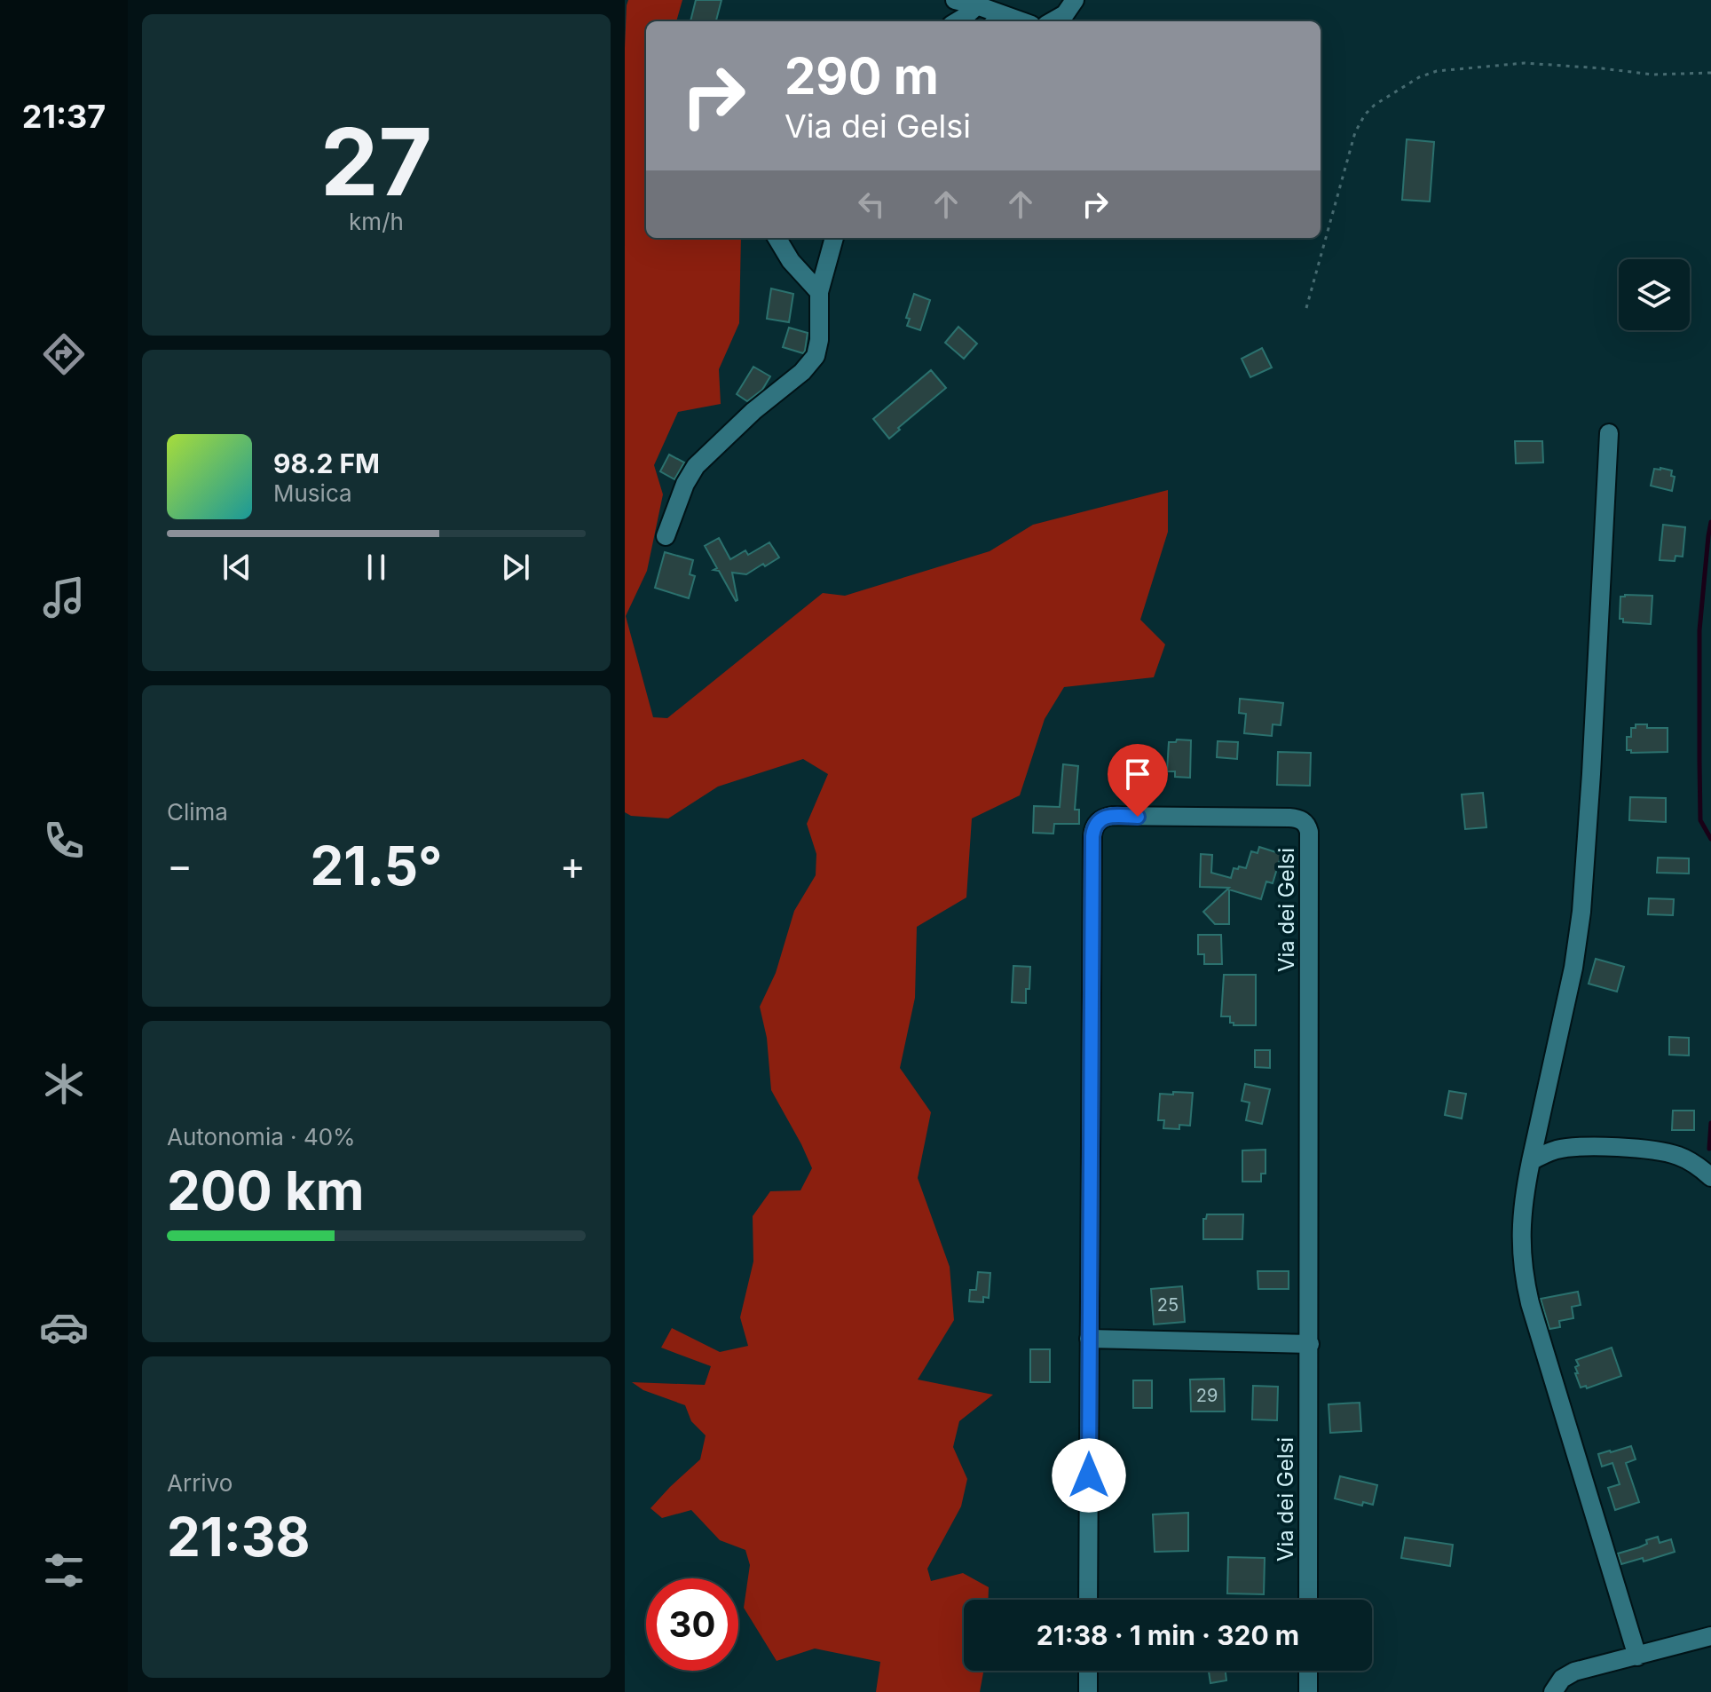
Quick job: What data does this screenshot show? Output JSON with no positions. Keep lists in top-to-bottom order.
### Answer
{
  "streets": {
    "street": ["Via dei Gelsi"]
  },
  "house_numbers": ["25", "29"],
  "page": {
    "tabs": "21:37",
    "tile": [
      ["27", "km/h"],
      "Clima",
      ["Autonomia · 40%", "200 km"],
      ["Arrivo", "21:38"]
    ],
    "turn": ["290 m", "Via dei Gelsi"],
    "song": ["98.2 FM", "Musica"],
    "heat": ["−", "21.5°", "+"],
    "limit": "30",
    "trip": "21:38 · 1 min · 320 m"
  }
}
